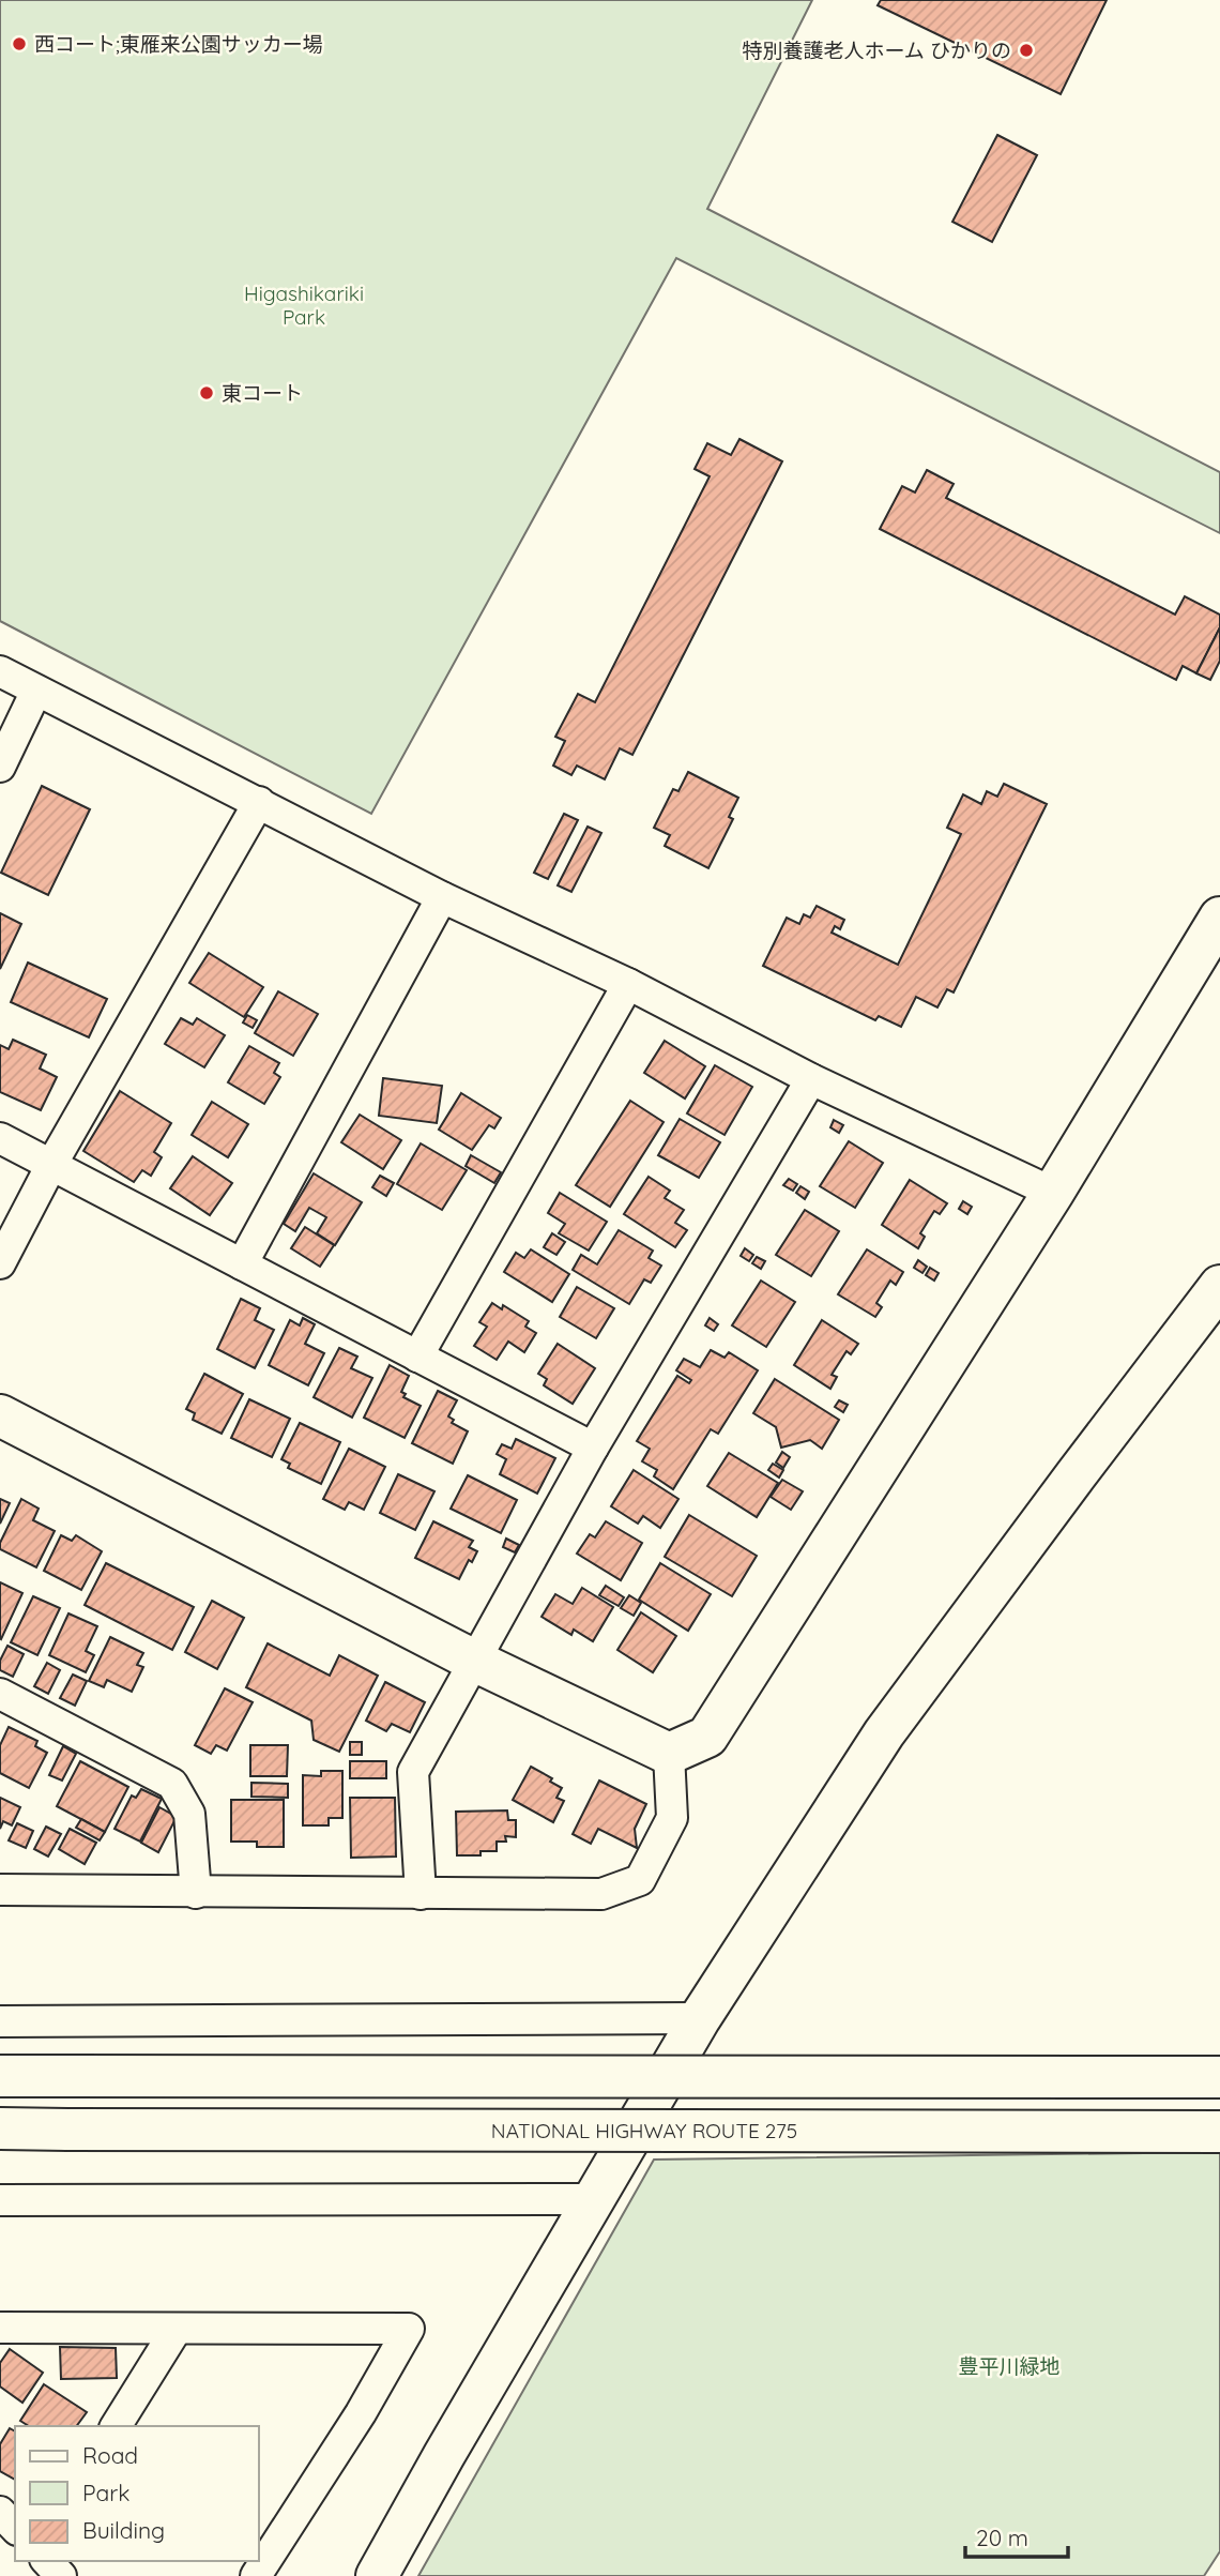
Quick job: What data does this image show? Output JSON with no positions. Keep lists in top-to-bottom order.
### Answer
{
  "streets": {
    "main road": ["NATIONAL HIGHWAY ROUTE 275"]
  },
  "parks": ["Higashikariki Park", "豊平川緑地"],
  "places": ["西コート;東雁来公園サッカー場", "特別養護老人ホーム ひかりの", "東コート"],
  "legend": ["Road", "Park", "Building"],
  "scale_bar": "20 m"
}
